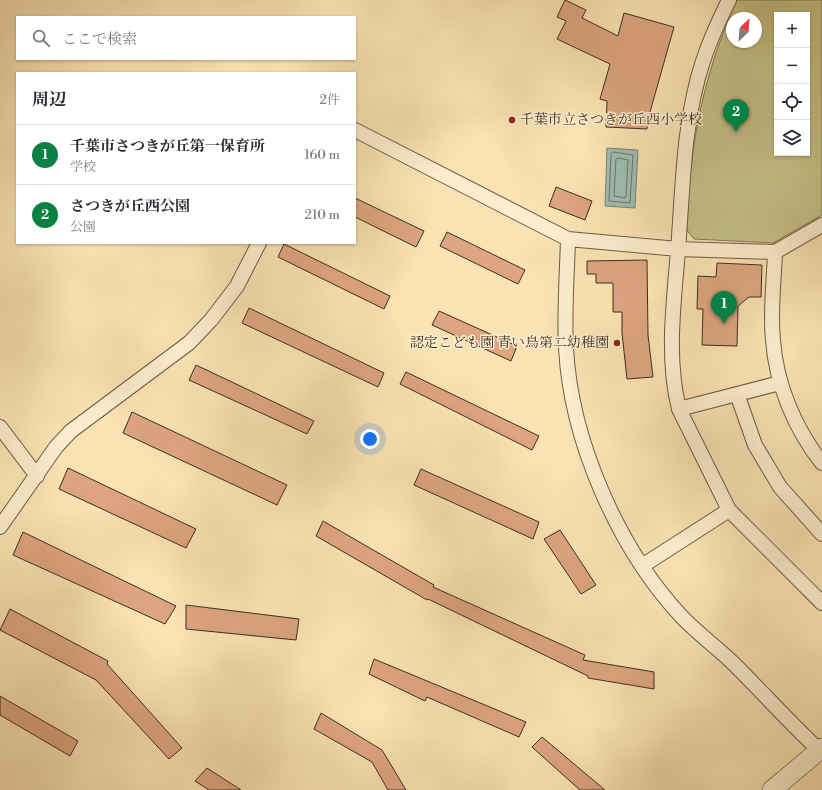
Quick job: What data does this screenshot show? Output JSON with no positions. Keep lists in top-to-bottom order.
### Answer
{
  "places": ["千葉市立さつきが丘西小学校", "認定こども園 青い鳥第二幼稚園"],
  "north": "top right",
  "page": {
    "map_buttons": ["+", "−"],
    "search": "ここで検索",
    "heading": ["周辺", "2件"],
    "pins": ["2", "1"],
    "list": [
      {
        "mark": "1",
        "name": "千葉市さつきが丘第一保育所",
        "note": "学校",
        "value": "160 m"
      },
      {
        "mark": "2",
        "name": "さつきが丘西公園",
        "note": "公園",
        "value": "210 m"
      }
    ]
  }
}
